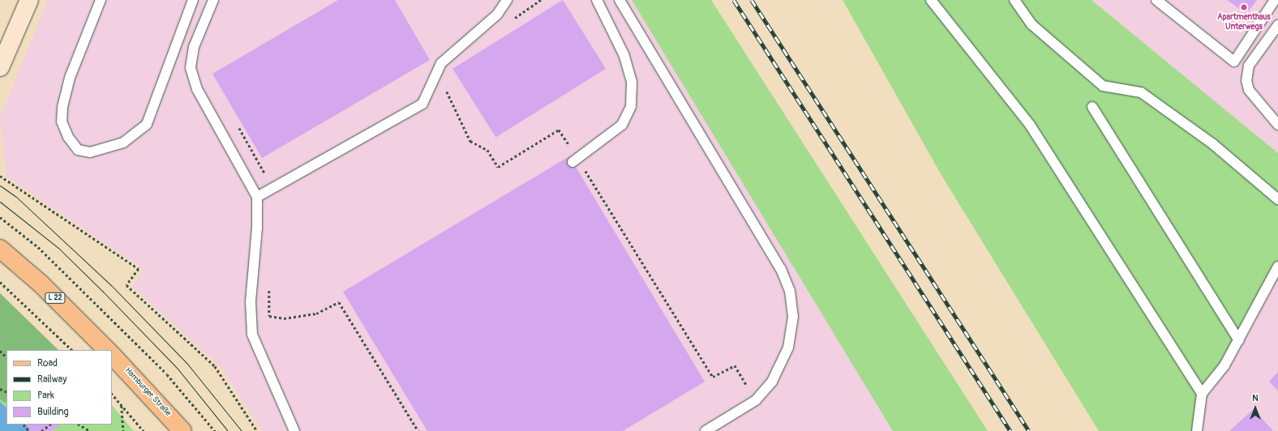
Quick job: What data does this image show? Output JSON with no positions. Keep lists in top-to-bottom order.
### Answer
{
  "streets": {
    "main road": ["L 22", "Hamburger Straße"]
  },
  "places": ["Apartmenthaus Unterwegs"],
  "legend": [
    "Road",
    "Railway",
    "Park",
    "Building"
  ],
  "north": "top"
}
